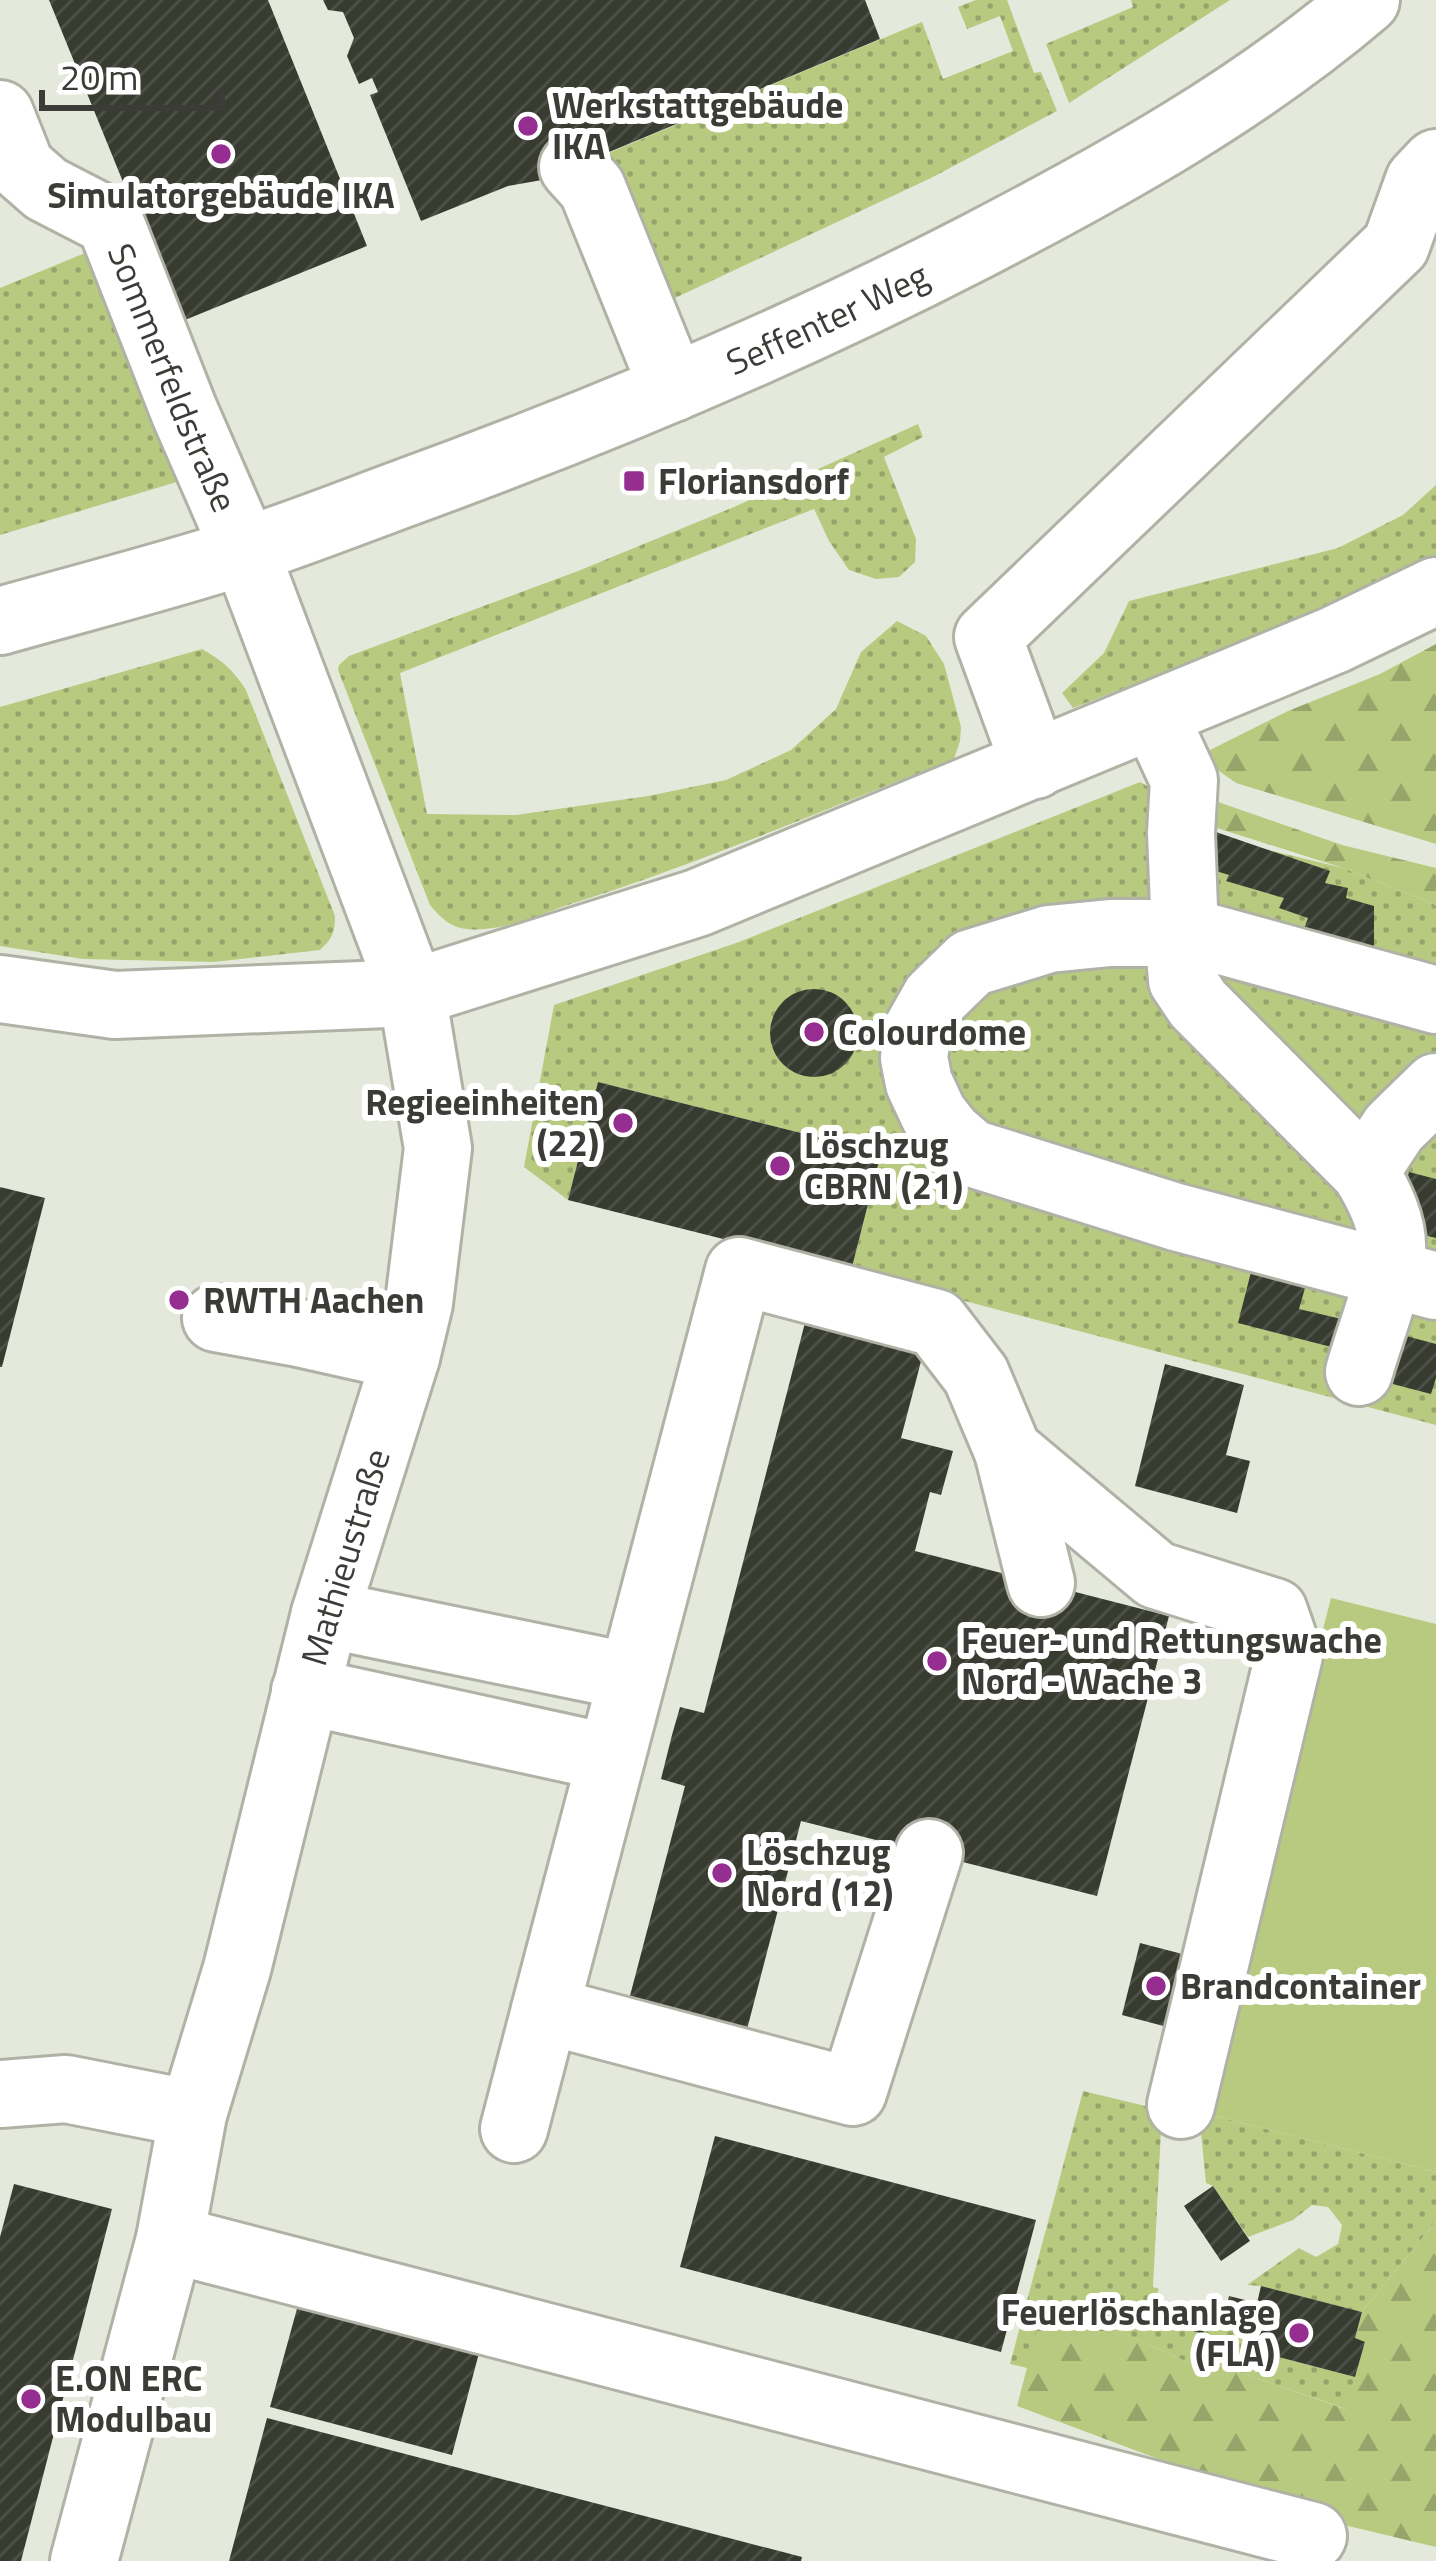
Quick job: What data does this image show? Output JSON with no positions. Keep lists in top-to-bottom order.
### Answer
{
  "streets": {
    "street": ["Seffenter Weg", "Sommerfeldstraße", "Mathieustraße"]
  },
  "crossings": [
    ["Seffenter Weg", "Sommerfeldstraße"]
  ],
  "places": {
    "other": [
      "Werkstattgebäude IKA",
      "Simulatorgebäude IKA",
      "Colourdome",
      "Regieeinheiten (22)",
      "Löschzug CBRN (21)",
      "RWTH Aachen",
      "Feuer- und Rettungswache Nord - Wache 3",
      "Löschzug Nord (12)",
      "Brandcontainer",
      "Feuerlöschanlage (FLA)",
      "E.ON ERC Modulbau"
    ],
    "transit": ["Floriansdorf"]
  },
  "scale_bar": "20 m"
}
